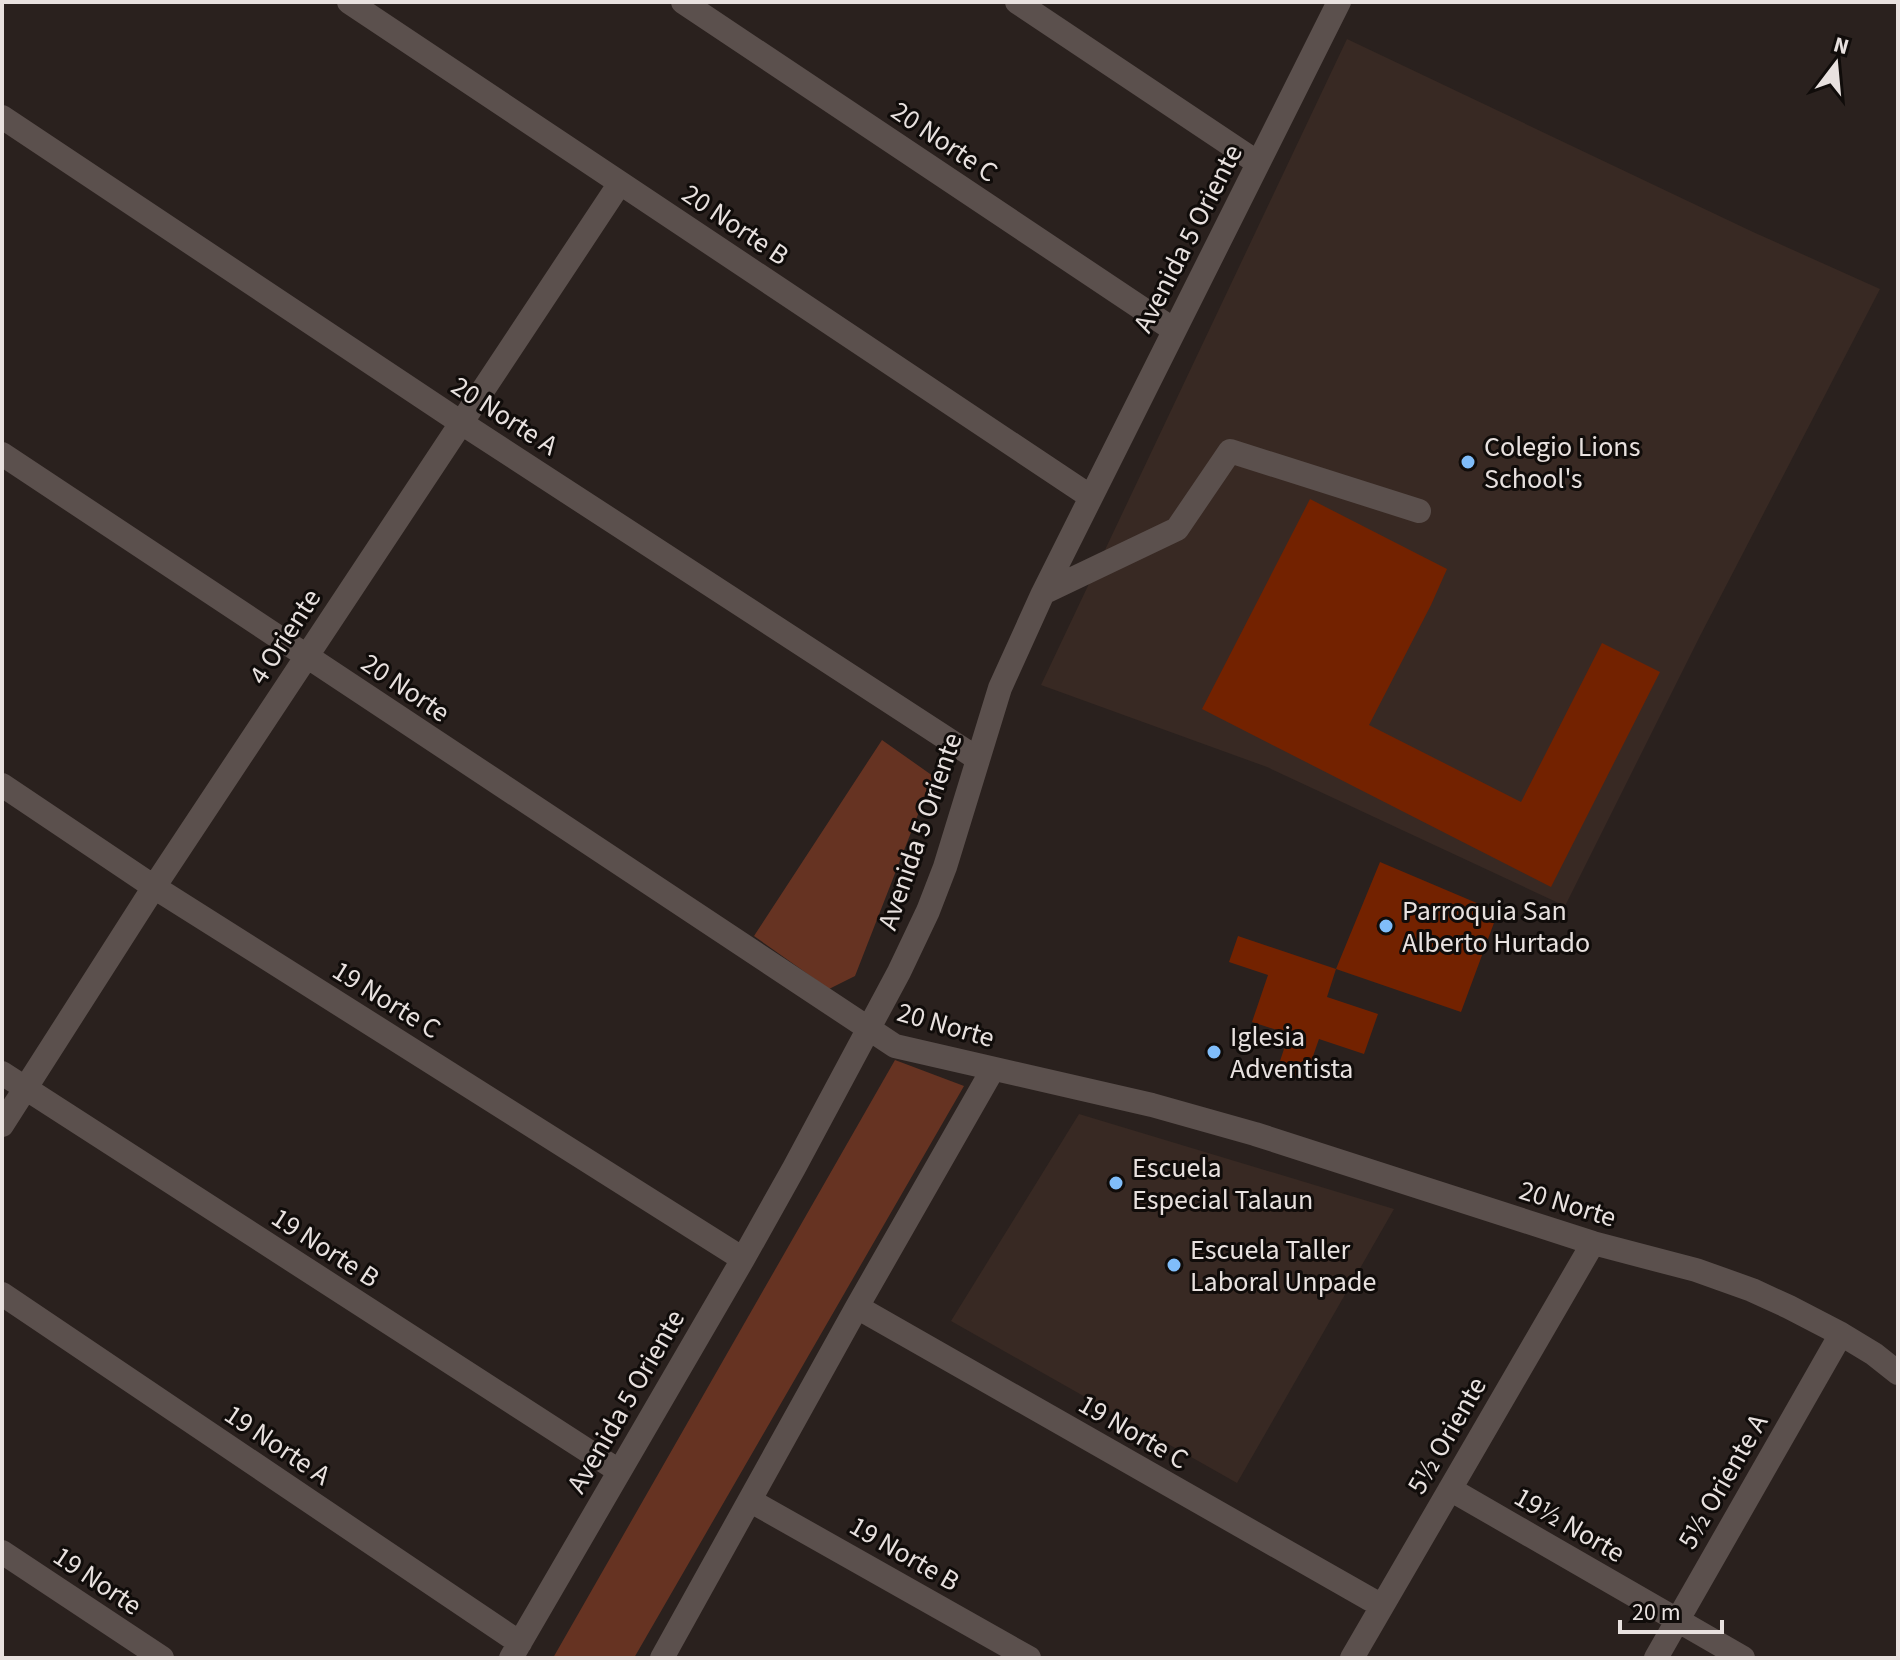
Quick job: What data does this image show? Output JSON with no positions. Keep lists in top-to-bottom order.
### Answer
{
  "streets": {
    "street": [
      "20 Norte C",
      "20 Norte B",
      "Avenida 5 Oriente",
      "20 Norte A",
      "4 Oriente",
      "20 Norte",
      "19 Norte C",
      "19 Norte B",
      "5½ Oriente",
      "19 Norte A",
      "5½ Oriente A",
      "19½ Norte",
      "19 Norte"
    ]
  },
  "crossings": [
    ["20 Norte C", "Avenida 5 Oriente"],
    ["20 Norte B", "Avenida 5 Oriente"],
    ["20 Norte B", "4 Oriente"],
    ["Avenida 5 Oriente", "20 Norte A"],
    ["Avenida 5 Oriente", "20 Norte"],
    ["Avenida 5 Oriente", "19 Norte C"],
    ["Avenida 5 Oriente", "19 Norte B"],
    ["Avenida 5 Oriente", "19 Norte A"],
    ["20 Norte A", "4 Oriente"],
    ["4 Oriente", "20 Norte"],
    ["4 Oriente", "19 Norte C"],
    ["4 Oriente", "19 Norte B"],
    ["20 Norte", "5½ Oriente"],
    ["20 Norte", "5½ Oriente A"],
    ["19 Norte C", "5½ Oriente"],
    ["5½ Oriente", "19½ Norte"],
    ["5½ Oriente A", "19½ Norte"]
  ],
  "places": [
    "Colegio Lions School's",
    "Parroquia San Alberto Hurtado",
    "Iglesia Adventista",
    "Escuela Especial Talaun",
    "Escuela Taller Laboral Unpade"
  ],
  "scale_bar": "20 m",
  "north": "top"
}
